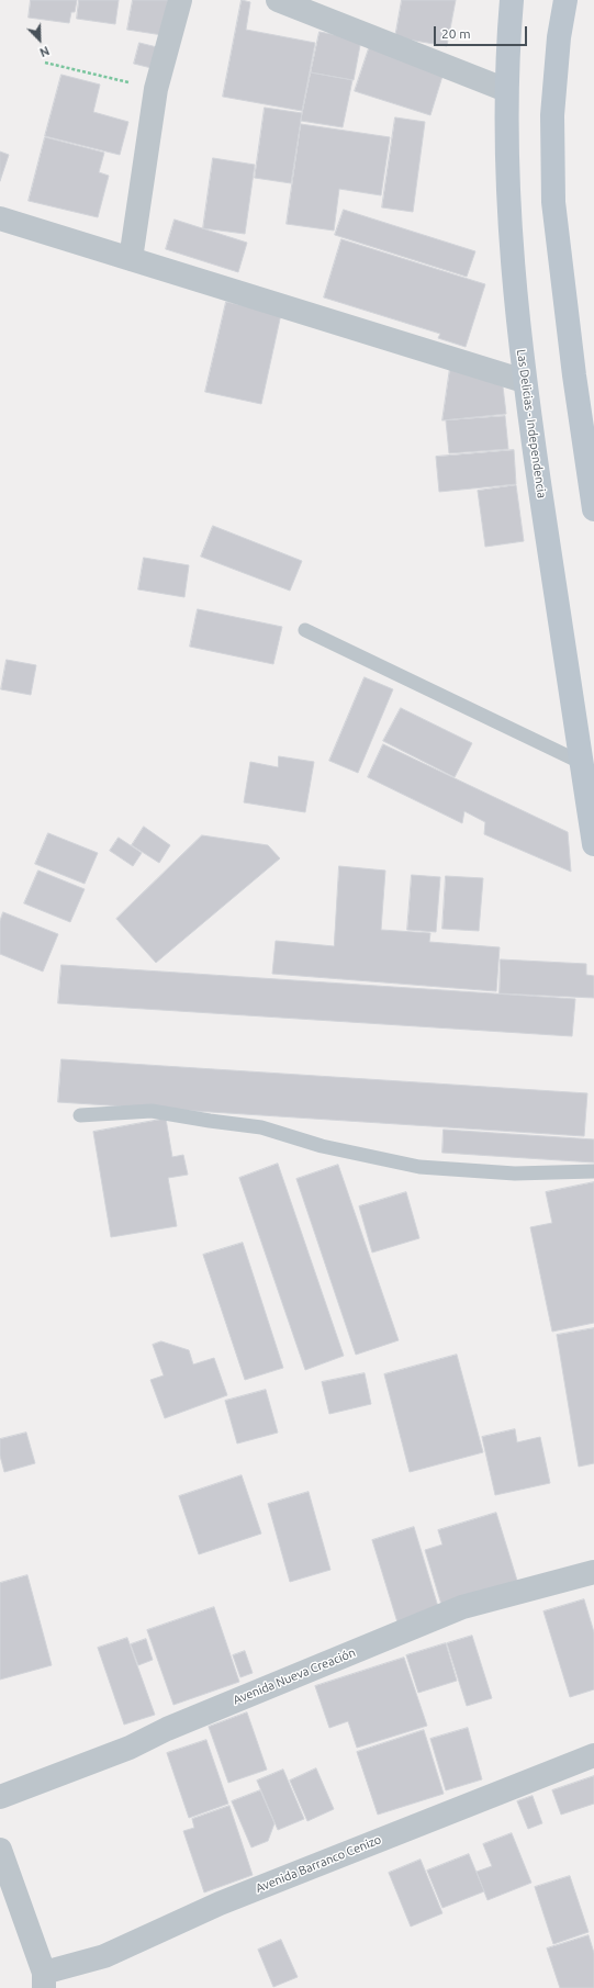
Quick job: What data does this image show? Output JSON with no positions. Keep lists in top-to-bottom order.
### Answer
{
  "streets": {
    "main road": ["Las Delicias - Independencia"],
    "street": ["Avenida Nueva Creación", "Avenida Barranco Cenizo"]
  },
  "scale_bar": "20 m",
  "north": "bottom right"
}
